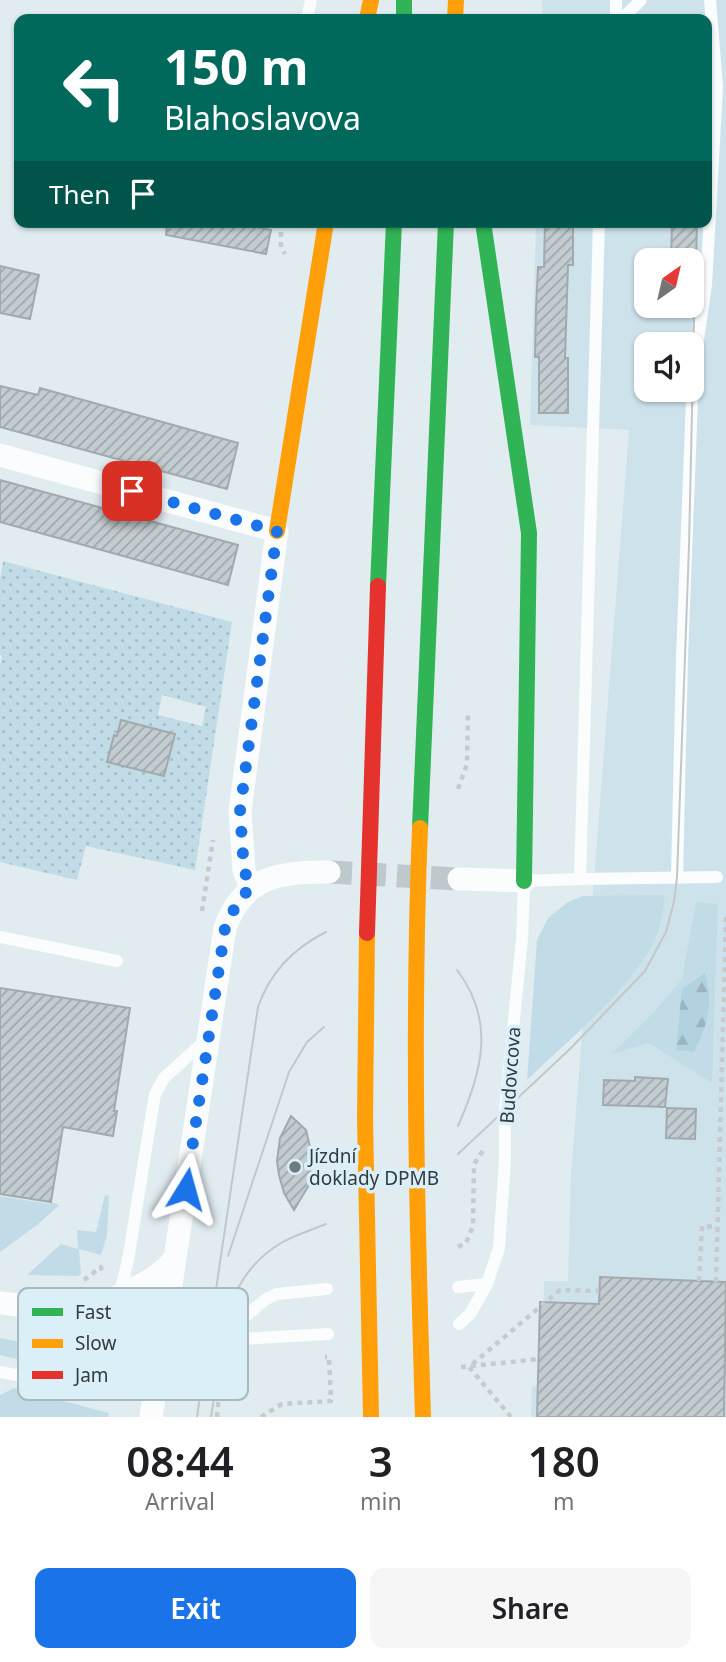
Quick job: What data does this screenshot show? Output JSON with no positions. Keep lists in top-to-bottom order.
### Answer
{
  "streets": {
    "lane": ["Budovcova"]
  },
  "places": ["Jízdní doklady DPMB"],
  "legend": ["Fast", "Slow", "Jam"],
  "north": "top right",
  "page": {
    "turn": ["150 m", "Blahoslavova"],
    "then": "Then",
    "eta": [
      "08:44",
      "Arrival",
      "3",
      "min",
      "180",
      "m"
    ],
    "buttons": ["Exit", "Share"]
  }
}
